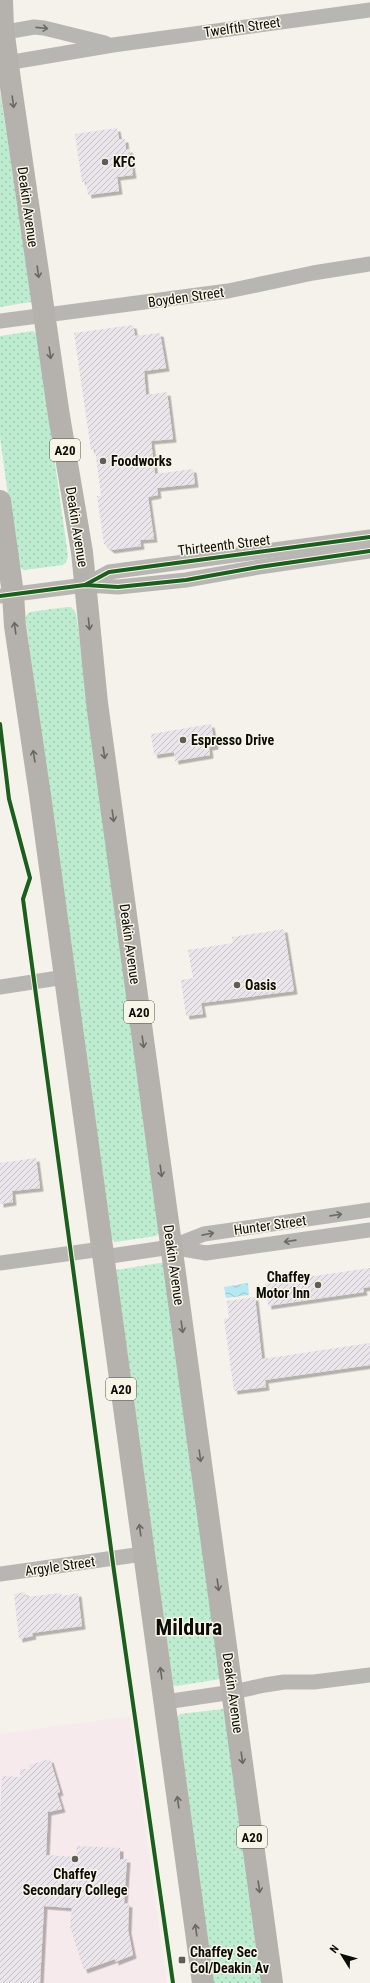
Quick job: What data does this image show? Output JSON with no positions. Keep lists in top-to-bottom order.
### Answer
{
  "streets": {
    "highway": ["Deakin Avenue", "A20"],
    "street": [
      "Twelfth Street",
      "Boyden Street",
      "Thirteenth Street",
      "Hunter Street",
      "Argyle Street"
    ]
  },
  "crossings": [
    ["Twelfth Street", "Deakin Avenue"],
    ["Deakin Avenue", "Boyden Street"],
    ["Deakin Avenue", "Thirteenth Street"],
    ["Deakin Avenue", "Hunter Street"],
    ["A20", "Thirteenth Street"],
    ["A20", "Hunter Street"],
    ["A20", "Argyle Street"]
  ],
  "districts": ["Mildura"],
  "places": {
    "other": [
      "KFC",
      "Foodworks",
      "Espresso Drive",
      "Oasis",
      "Chaffey Motor Inn",
      "Chaffey Secondary College"
    ],
    "transit": ["Chaffey Sec Col/Deakin Av"]
  },
  "north": "top left"
}
